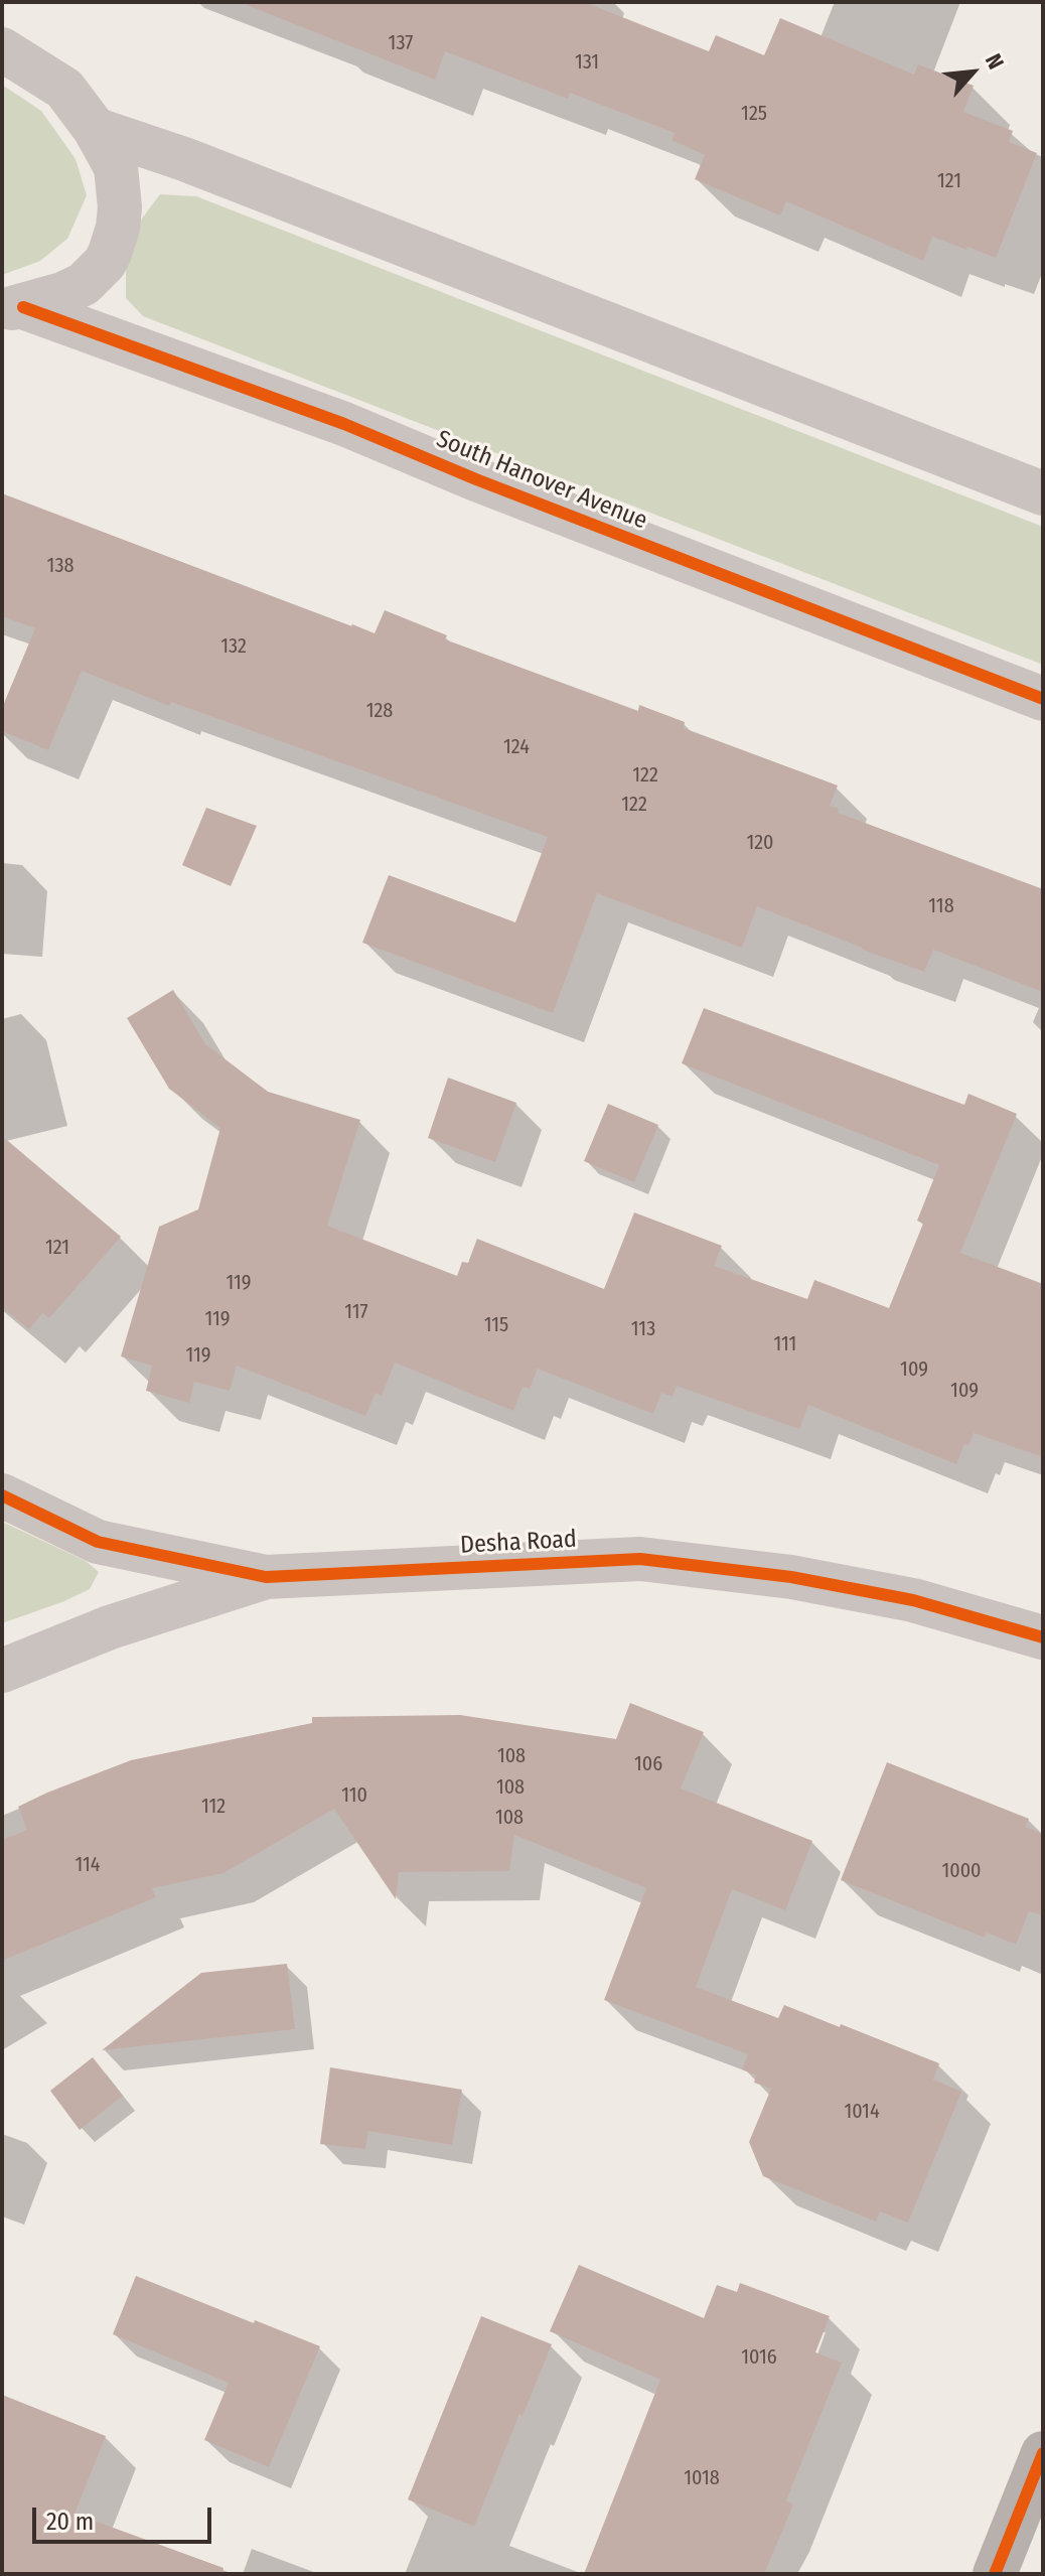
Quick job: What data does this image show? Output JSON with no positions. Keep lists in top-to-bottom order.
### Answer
{
  "streets": {
    "street": ["South Hanover Avenue", "Desha Road"]
  },
  "house_numbers": [
    "137",
    "131",
    "125",
    "121",
    "138",
    "132",
    "128",
    "124",
    "122",
    "122",
    "120",
    "118",
    "121",
    "119",
    "117",
    "119",
    "115",
    "113",
    "111",
    "119",
    "109",
    "109",
    "108",
    "106",
    "108",
    "110",
    "112",
    "108",
    "114",
    "1000",
    "1014",
    "1016",
    "1018"
  ],
  "scale_bar": "20 m",
  "north": "top right"
}
